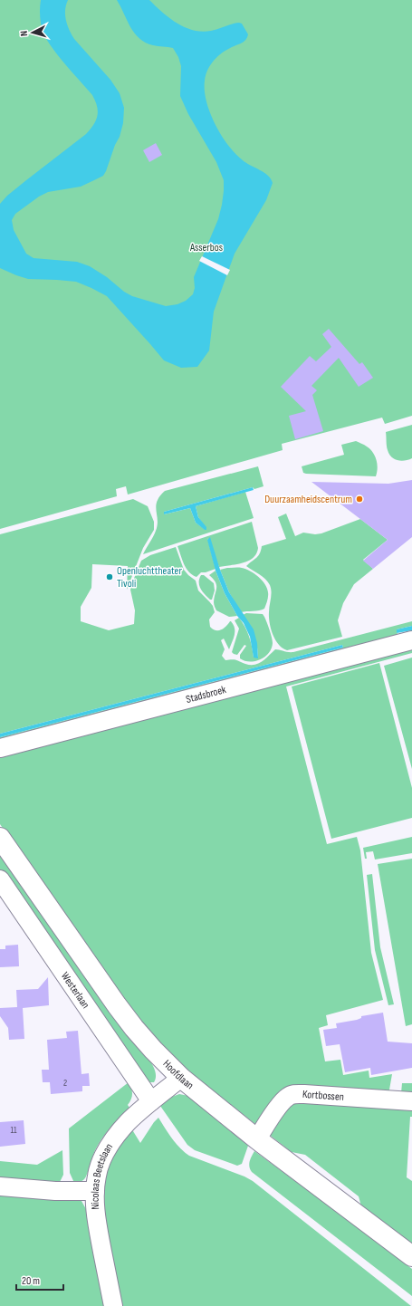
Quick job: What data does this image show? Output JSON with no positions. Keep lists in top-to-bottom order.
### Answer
{
  "streets": {
    "street": [
      "Stadsbroek",
      "Westerlaan",
      "Hoofdlaan",
      "Kortbossen",
      "Nicolaas Beetslaan"
    ]
  },
  "crossings": [
    ["Westerlaan", "Nicolaas Beetslaan"],
    ["Hoofdlaan", "Kortbossen"],
    ["Hoofdlaan", "Nicolaas Beetslaan"]
  ],
  "parks": ["Asserbos"],
  "places": ["Duurzaamheidscentrum", "Openluchttheater Tivoli"],
  "house_numbers": ["2", "11"],
  "scale_bar": "20 m",
  "north": "left"
}
